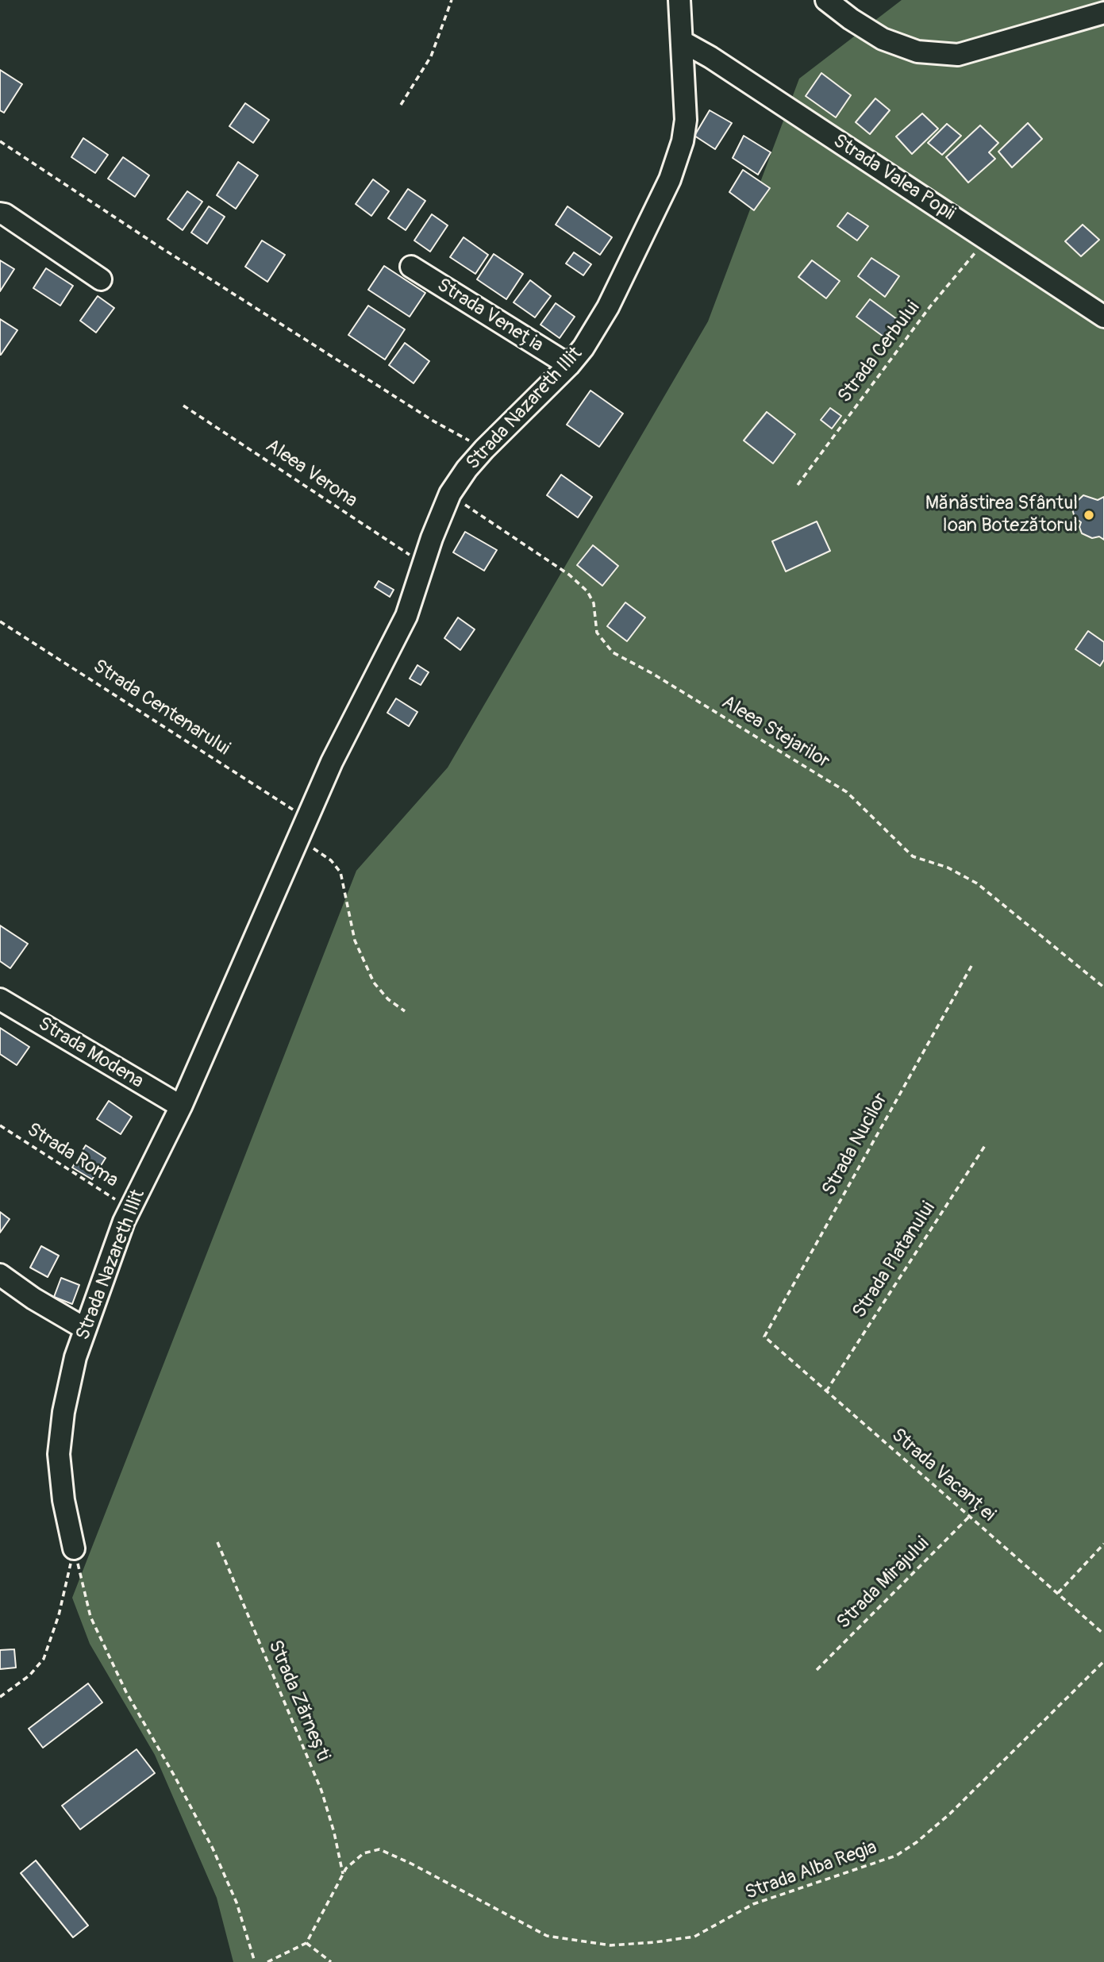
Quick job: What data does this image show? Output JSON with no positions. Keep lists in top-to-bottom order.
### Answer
{
  "streets": {
    "street": [
      "Strada Valea Popii",
      "Strada Veneția",
      "Strada Nazareth Illit",
      "Strada Modena"
    ],
    "path": [
      "Strada Cerbului",
      "Aleea Verona",
      "Strada Centenarului",
      "Aleea Stejarilor",
      "Strada Nucilor",
      "Strada Roma",
      "Strada Platanului",
      "Strada Vacanței",
      "Strada Mirajului",
      "Strada Zărnești",
      "Strada Alba Regia"
    ]
  },
  "crossings": [
    ["Strada Valea Popii", "Strada Cerbului"],
    ["Strada Valea Popii", "Strada Nazareth Illit"],
    ["Strada Veneția", "Strada Nazareth Illit"],
    ["Strada Nazareth Illit", "Aleea Verona"],
    ["Strada Nazareth Illit", "Strada Centenarului"],
    ["Strada Nazareth Illit", "Aleea Stejarilor"],
    ["Strada Nazareth Illit", "Strada Modena"],
    ["Strada Nazareth Illit", "Strada Roma"],
    ["Strada Nucilor", "Strada Vacanței"],
    ["Strada Platanului", "Strada Vacanței"],
    ["Strada Vacanței", "Strada Mirajului"],
    ["Strada Zărnești", "Strada Alba Regia"]
  ],
  "places": ["Mănăstirea Sfântul Ioan Botezătorul"]
}
